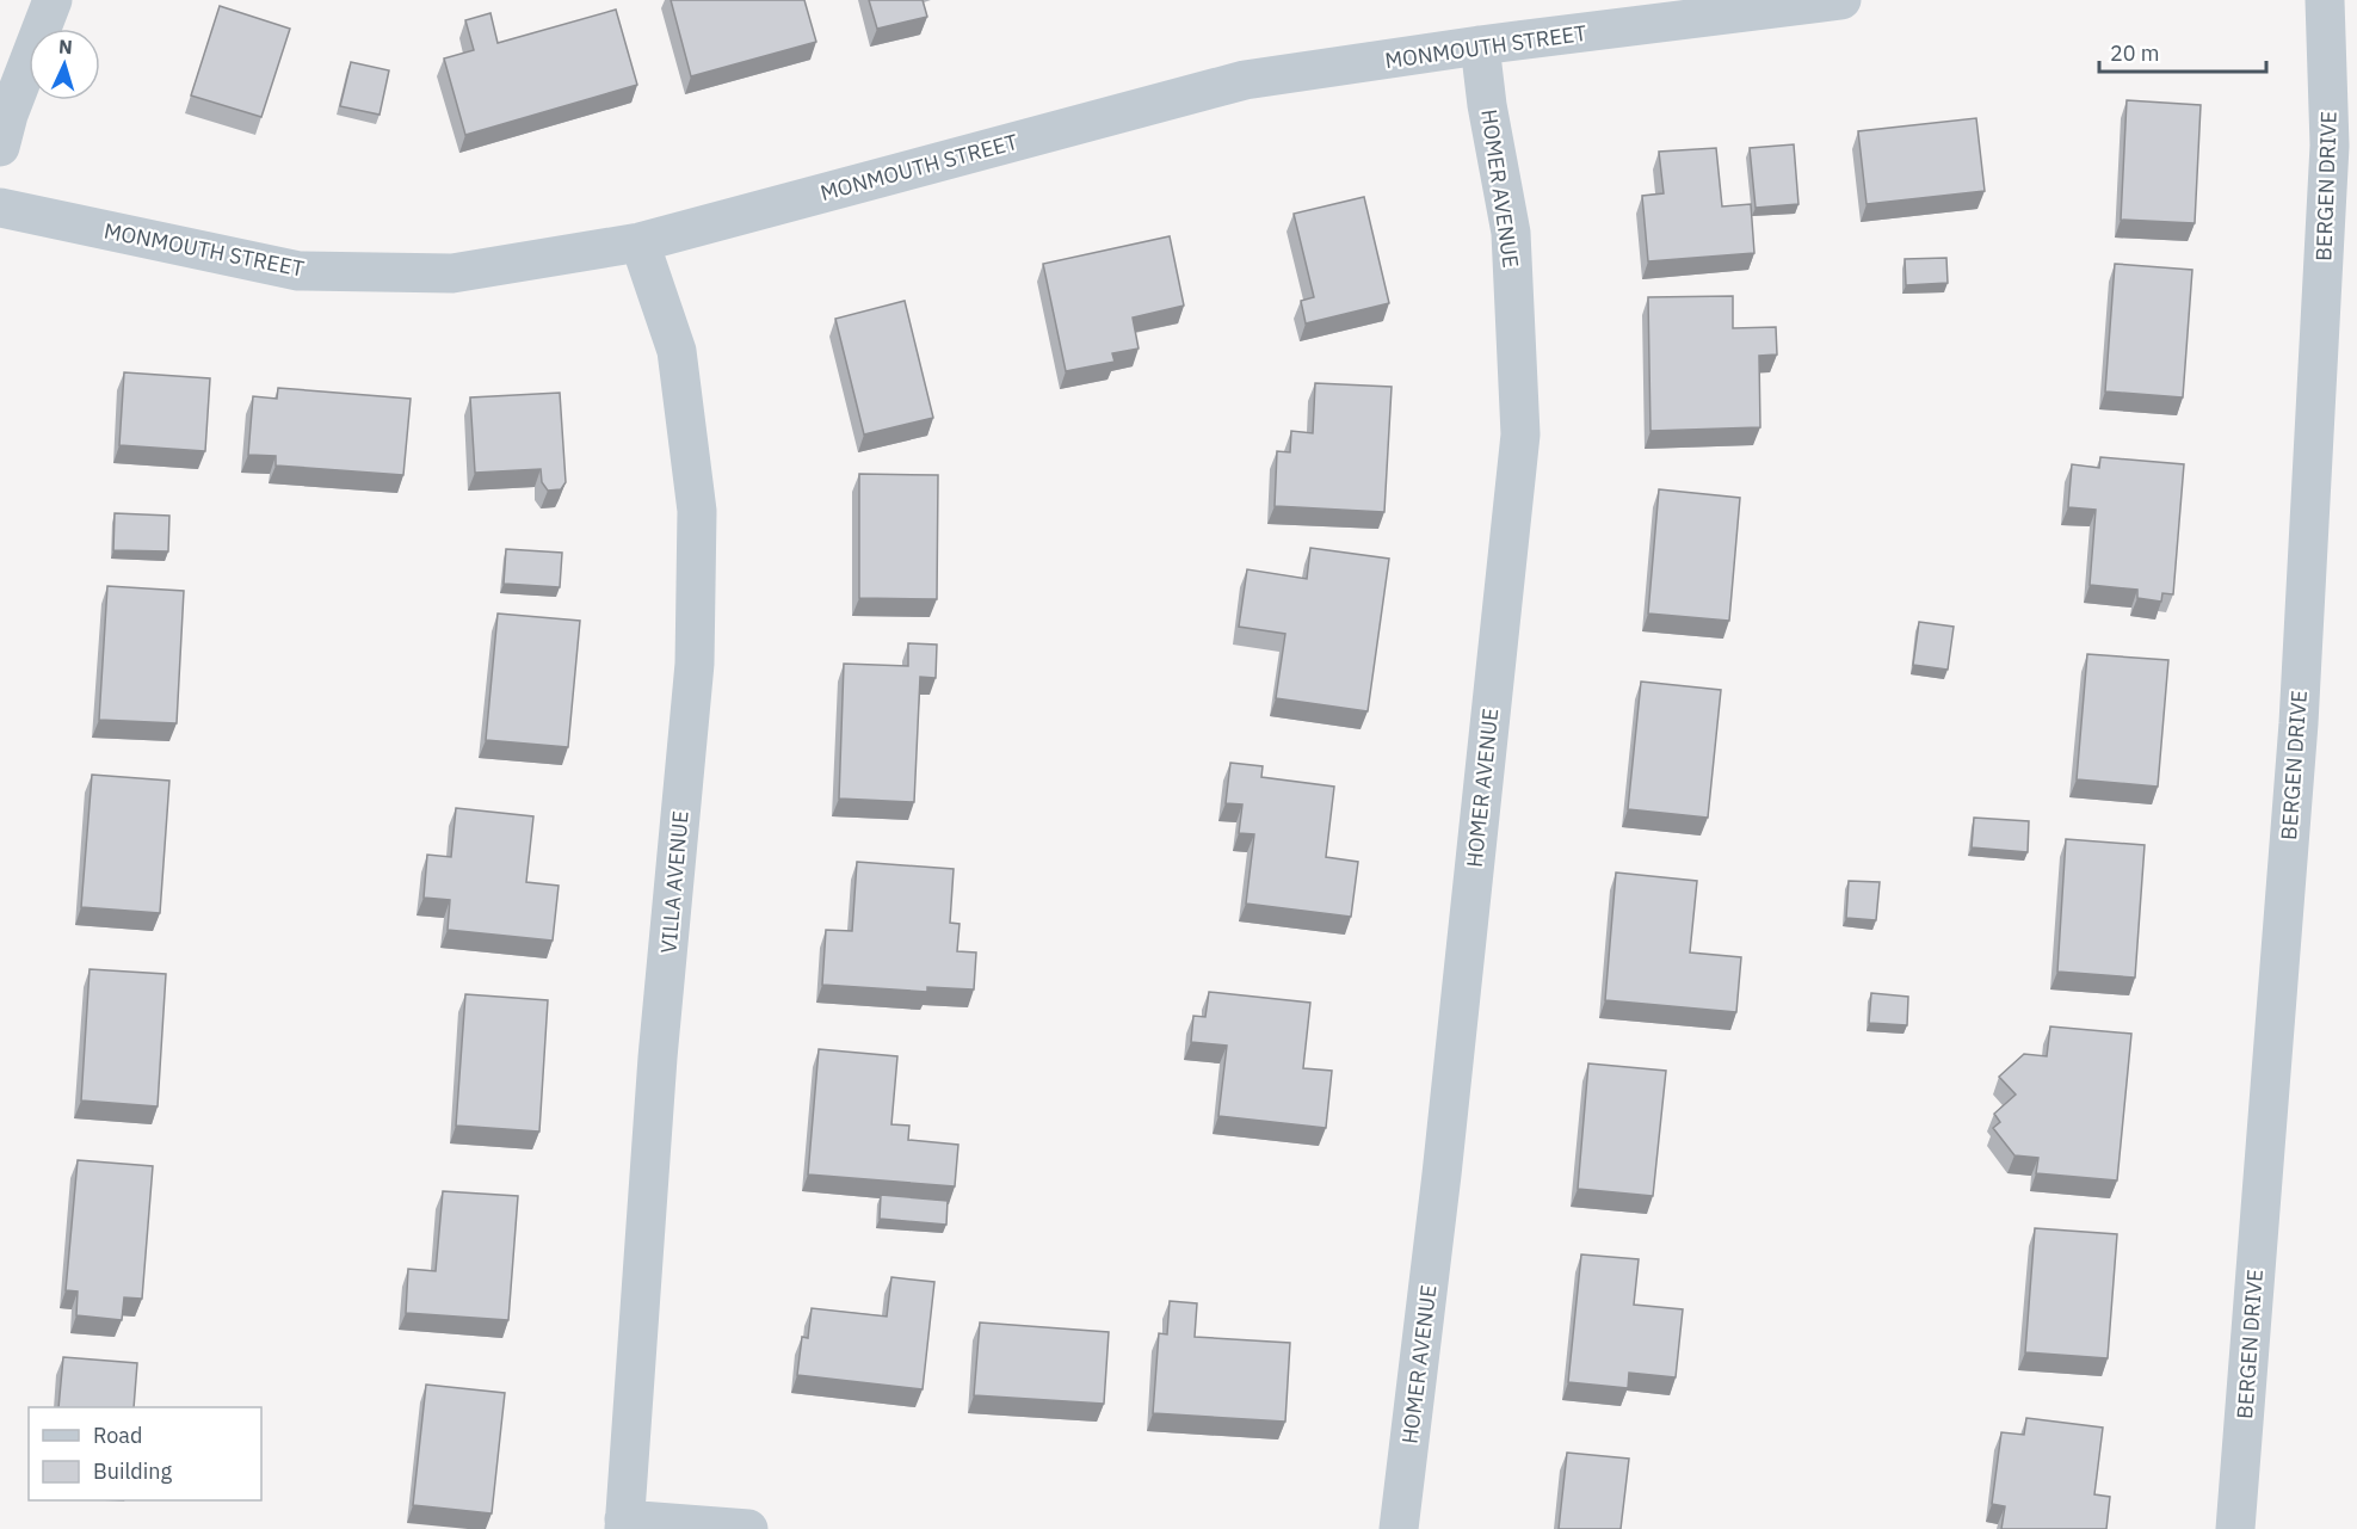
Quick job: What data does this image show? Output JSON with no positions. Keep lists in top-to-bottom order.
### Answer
{
  "streets": {
    "street": [
      "MONMOUTH STREET",
      "BERGEN DRIVE",
      "HOMER AVENUE",
      "VILLA AVENUE"
    ]
  },
  "crossings": [
    ["MONMOUTH STREET", "HOMER AVENUE"],
    ["MONMOUTH STREET", "VILLA AVENUE"]
  ],
  "legend": ["Road", "Building"],
  "scale_bar": "20 m",
  "north": "top"
}
